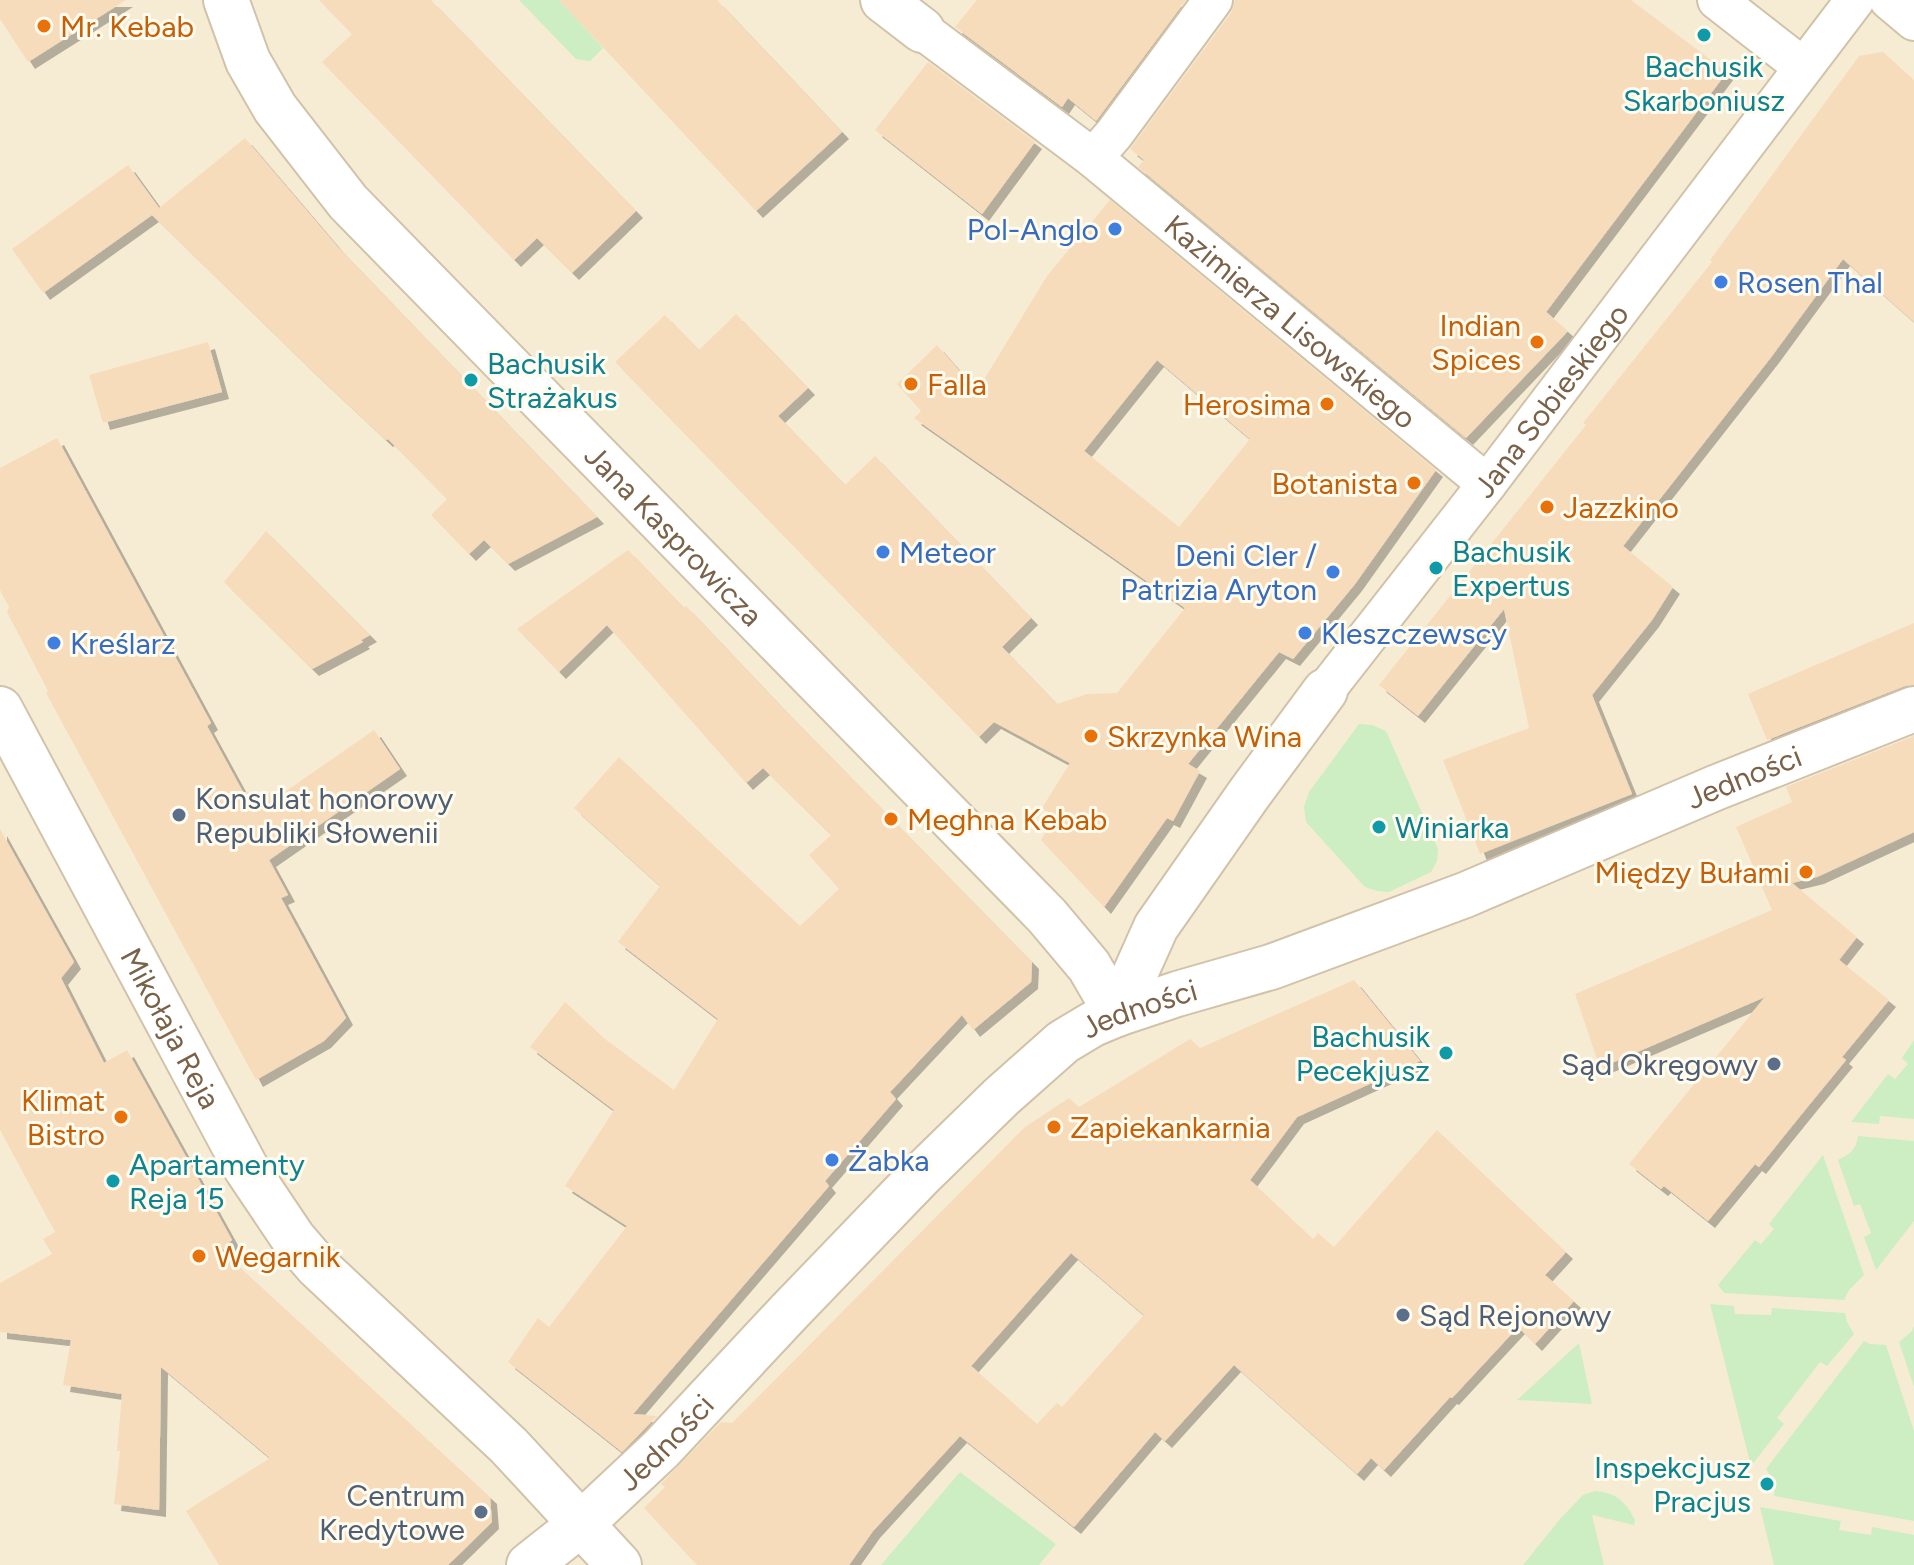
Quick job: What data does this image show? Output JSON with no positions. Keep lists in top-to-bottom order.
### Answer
{
  "streets": {
    "street": [
      "Kazimierza Lisowskiego",
      "Jana Sobieskiego",
      "Jana Kasprowicza",
      "Jedności",
      "Mikołaja Reja"
    ]
  },
  "crossings": [
    ["Kazimierza Lisowskiego", "Jana Sobieskiego"],
    ["Jana Sobieskiego", "Jana Kasprowicza"],
    ["Jana Sobieskiego", "Jedności"],
    ["Jana Kasprowicza", "Jedności"],
    ["Jedności", "Mikołaja Reja"]
  ],
  "places": [
    "Mr. Kebab",
    "Bachusik Skarboniusz",
    "Pol-Anglo",
    "Rosen Thal",
    "Indian Spices",
    "Bachusik Strażakus",
    "Falla",
    "Herosima",
    "Botanista",
    "Jazzkino",
    "Meteor",
    "Bachusik Expertus",
    "Deni Cler / Patrizia Aryton",
    "Kleszczewscy",
    "Kreślarz",
    "Skrzynka Wina",
    "Konsulat honorowy Republiki Słowenii",
    "Meghna Kebab",
    "Winiarka",
    "Między Bułami",
    "Bachusik Pecekjusz",
    "Sąd Okręgowy",
    "Klimat Bistro",
    "Zapiekankarnia",
    "Żabka",
    "Apartamenty Reja 15",
    "Wegarnik",
    "Sąd Rejonowy",
    "Inspekcjusz Pracjus",
    "Centrum Kredytowe"
  ]
}
